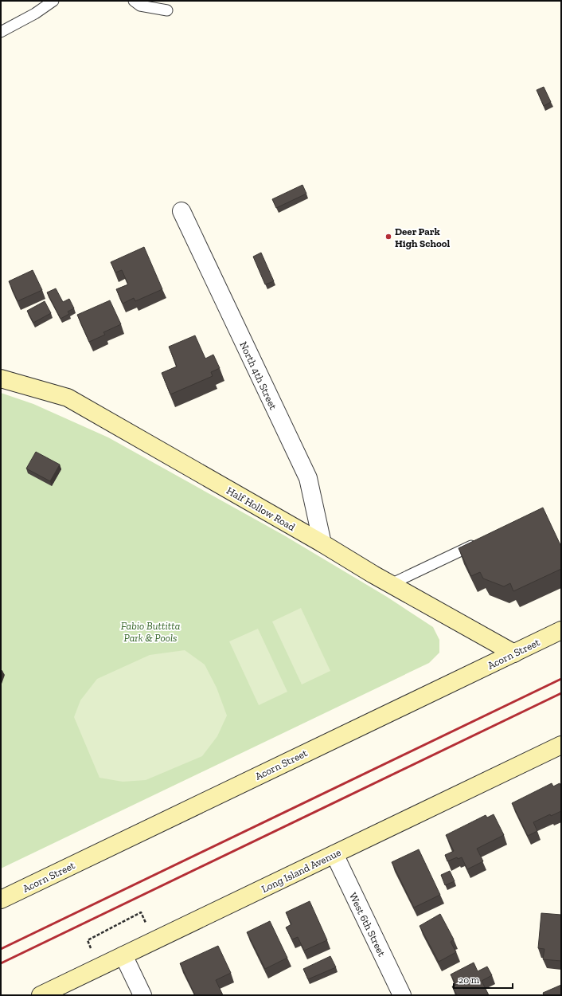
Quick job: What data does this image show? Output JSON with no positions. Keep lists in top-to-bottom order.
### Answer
{
  "streets": {
    "street": [
      "North 4th Street",
      "Half Hollow Road",
      "Acorn Street",
      "Long Island Avenue",
      "West 6th Street"
    ]
  },
  "crossings": [
    ["North 4th Street", "Half Hollow Road"],
    ["Half Hollow Road", "Acorn Street"],
    ["Long Island Avenue", "West 6th Street"]
  ],
  "parks": ["Fabio Buttitta Park & Pools"],
  "places": ["Deer Park High School"],
  "scale_bar": "20 m"
}
